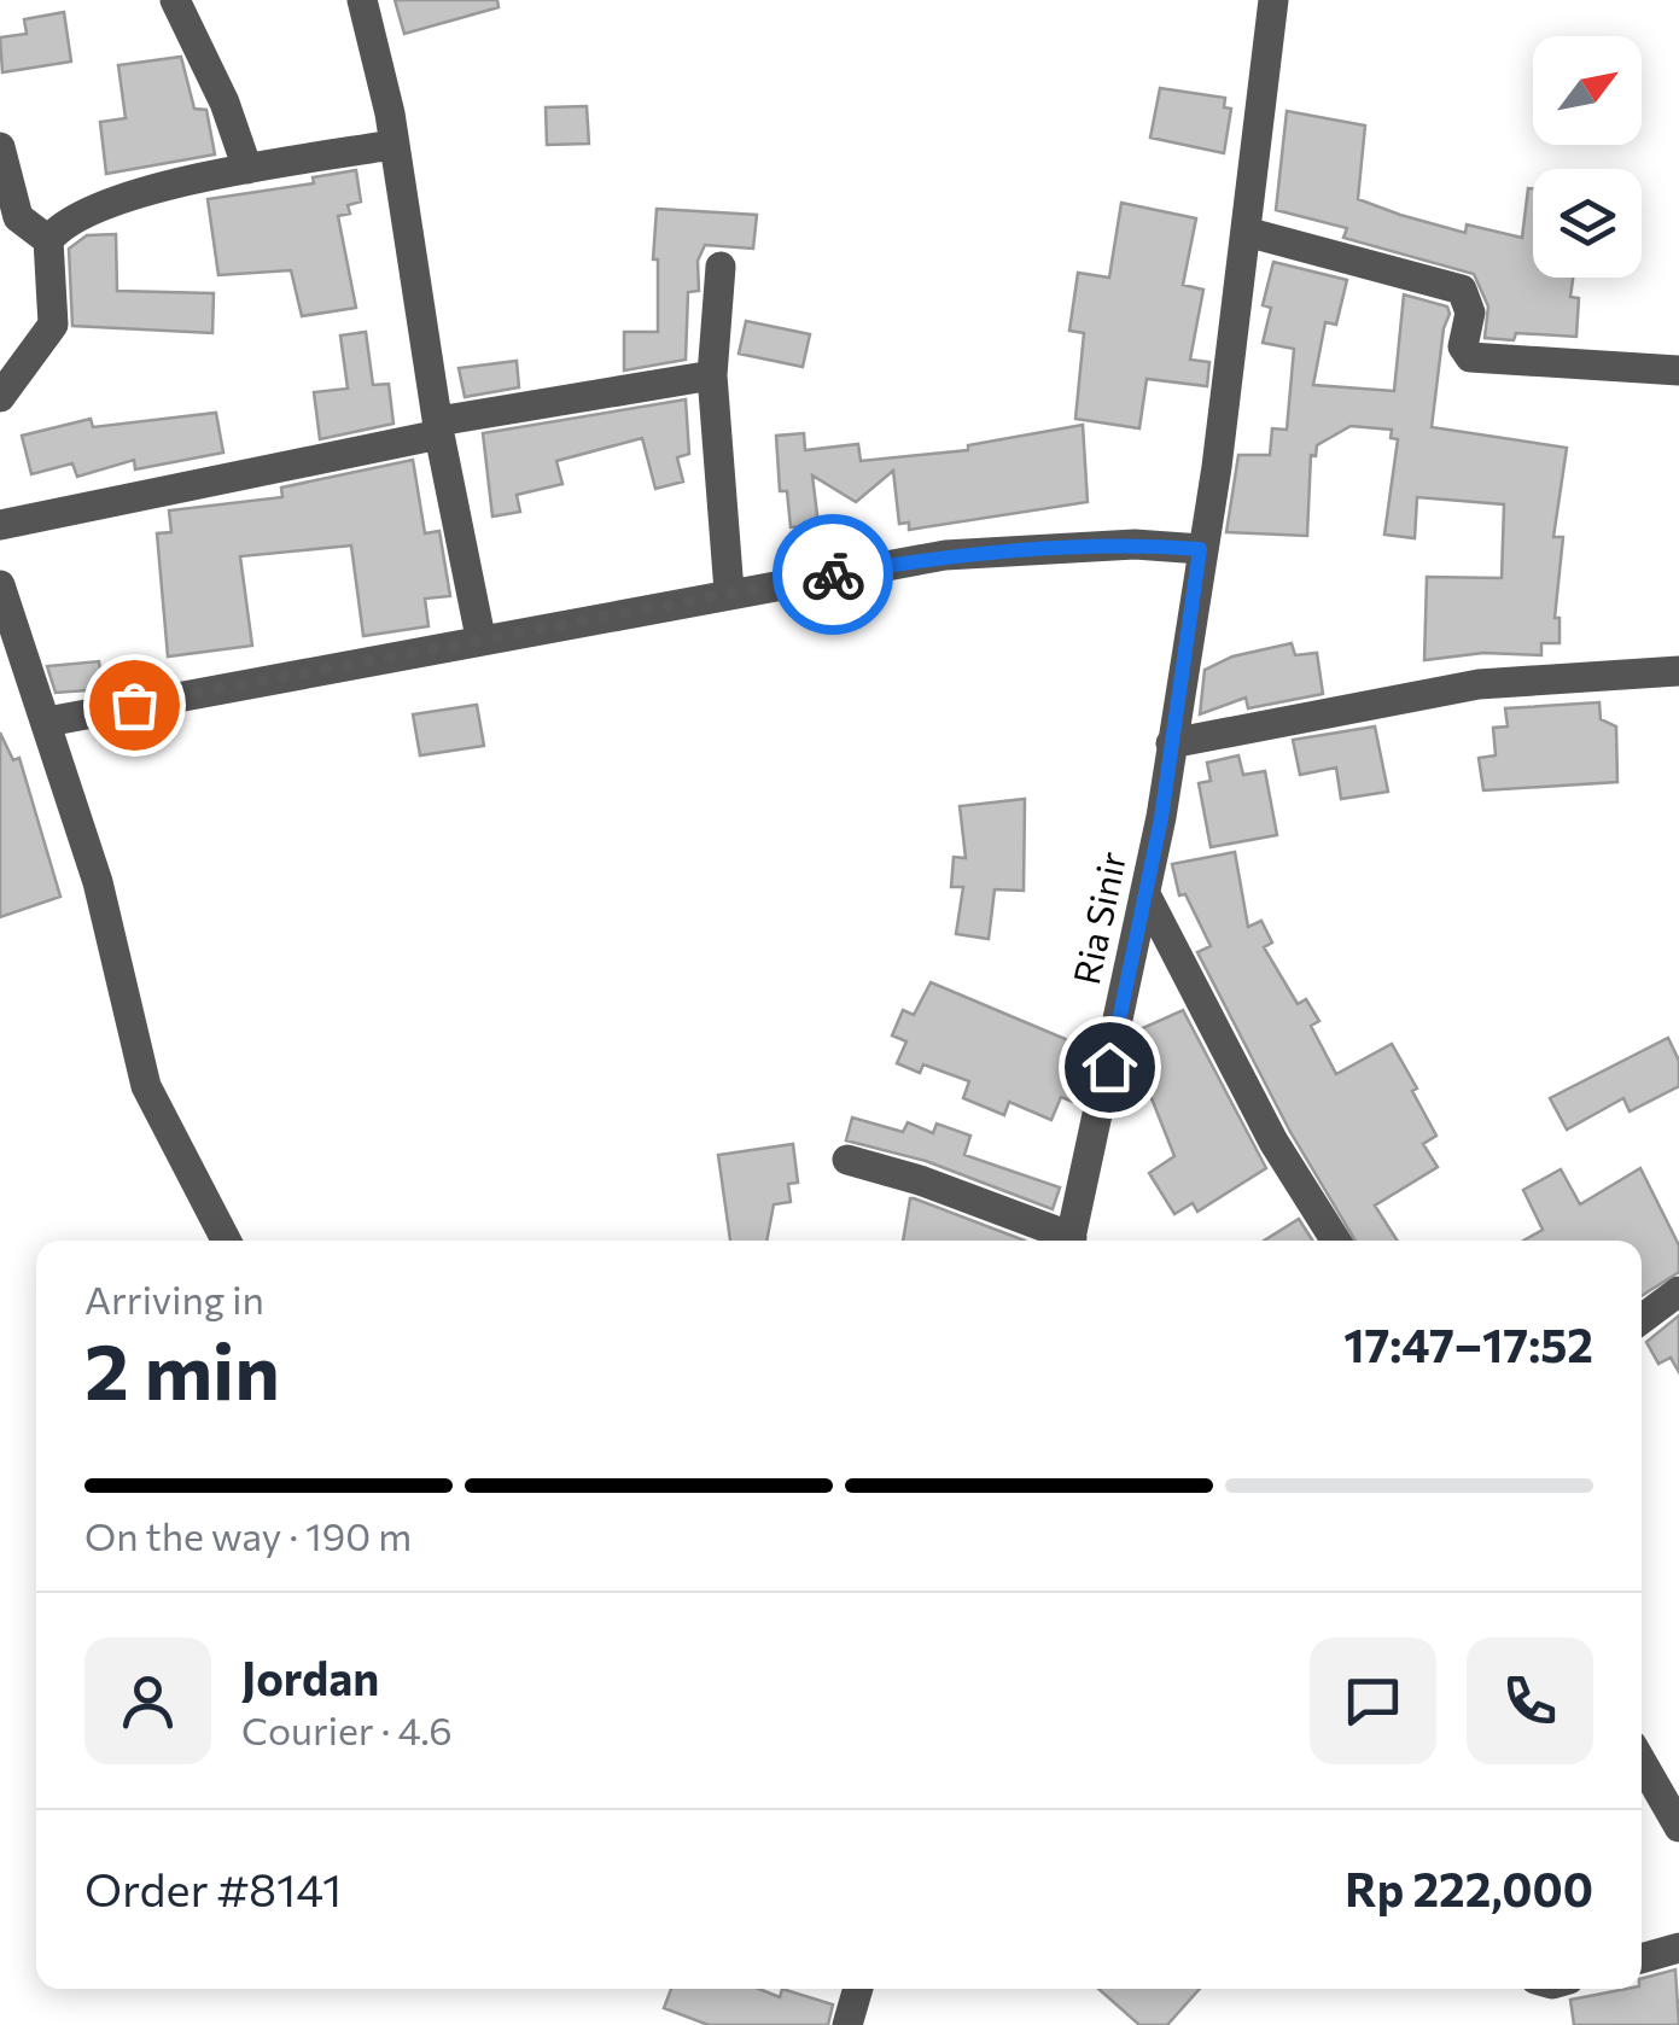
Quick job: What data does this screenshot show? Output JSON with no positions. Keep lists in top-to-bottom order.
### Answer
{
  "streets": {
    "street": ["Ria Sinir"]
  },
  "north": "top right",
  "page": {
    "heading": ["2 min", "Arriving in", "17:47–17:52"],
    "panel": [
      "Jordan",
      "Courier · 4.6",
      "Order #8141",
      "Rp 222,000"
    ],
    "bar": "On the way · 190 m"
  }
}
